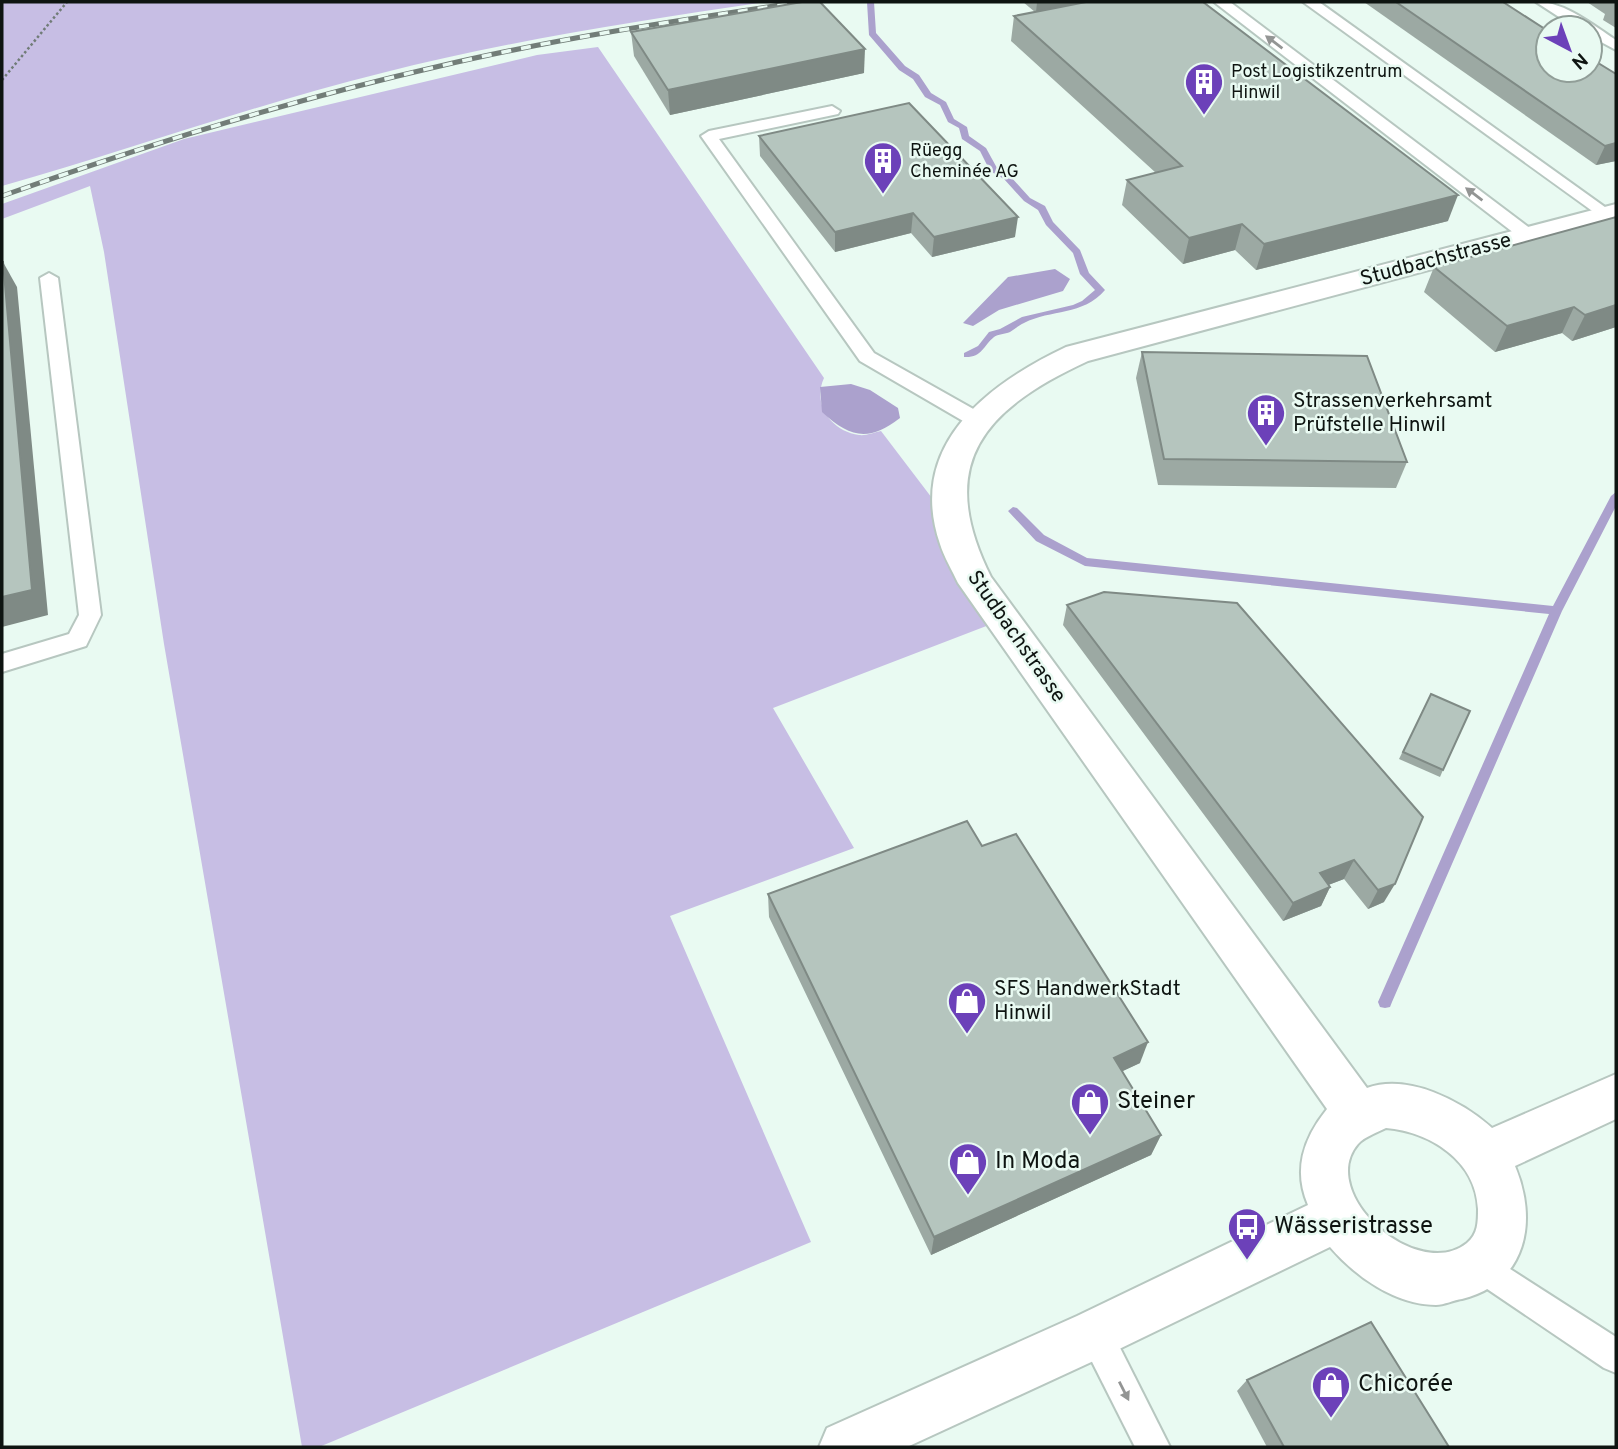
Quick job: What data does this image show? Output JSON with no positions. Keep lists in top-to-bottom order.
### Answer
{
  "streets": {
    "street": ["Studbachstrasse"]
  },
  "places": {
    "building": ["Post Logistikzentrum Hinwil", "Rüegg Cheminée AG", "Strassenverkehrsamt Prüfstelle Hinwil"],
    "shop": [
      "SFS HandwerkStadt Hinwil",
      "Steiner",
      "In Moda",
      "Chicorée"
    ],
    "bus stop": ["Wässeristrasse"]
  },
  "north": "bottom right"
}
